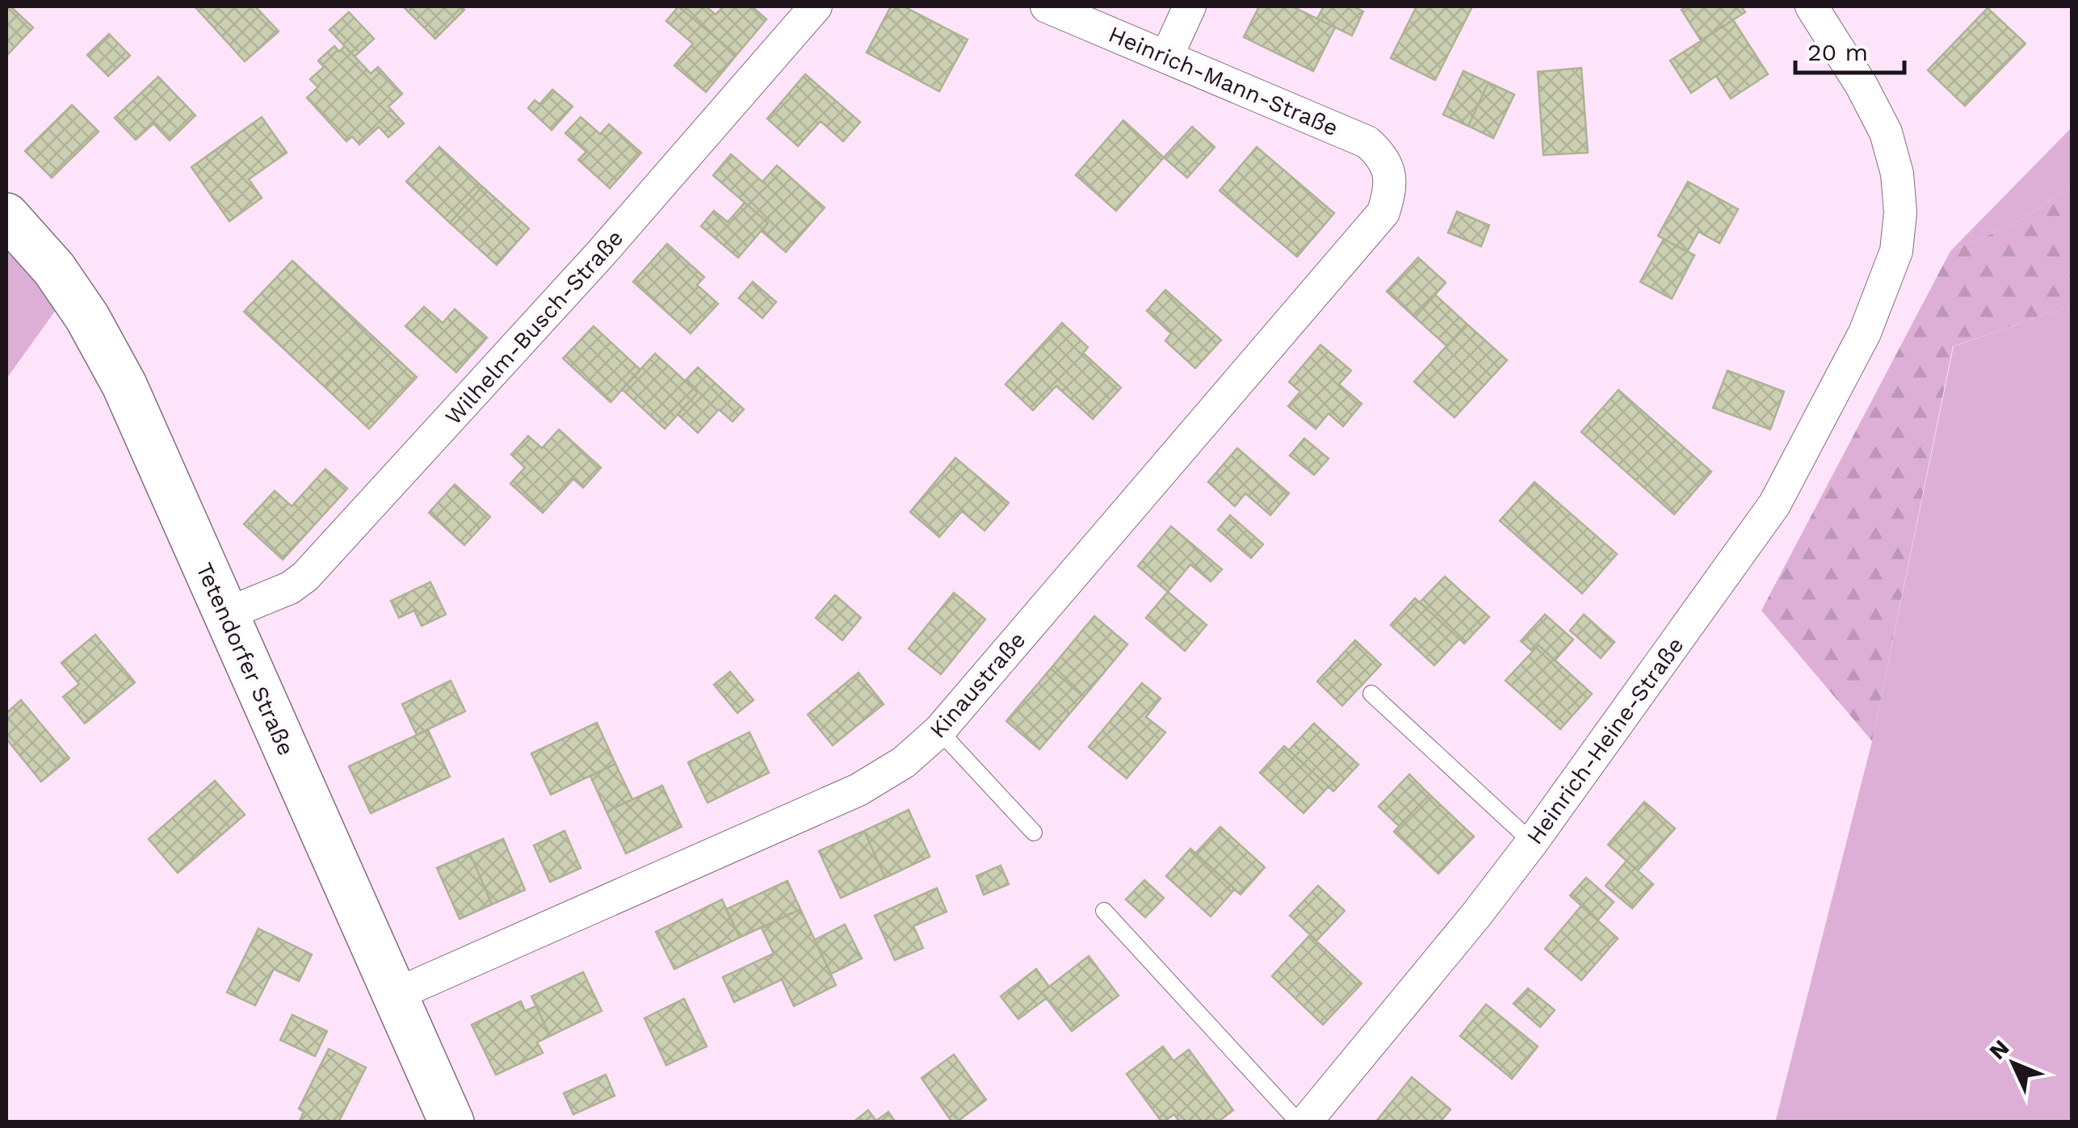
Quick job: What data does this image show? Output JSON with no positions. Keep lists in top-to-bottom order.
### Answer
{
  "streets": {
    "street": [
      "Heinrich-Mann-Straße",
      "Wilhelm-Busch-Straße",
      "Tetendorfer Straße",
      "Kinaustraße",
      "Heinrich-Heine-Straße"
    ]
  },
  "crossings": [
    ["Heinrich-Mann-Straße", "Kinaustraße"],
    ["Wilhelm-Busch-Straße", "Tetendorfer Straße"],
    ["Tetendorfer Straße", "Kinaustraße"]
  ],
  "scale_bar": "20 m",
  "north": "top left"
}
